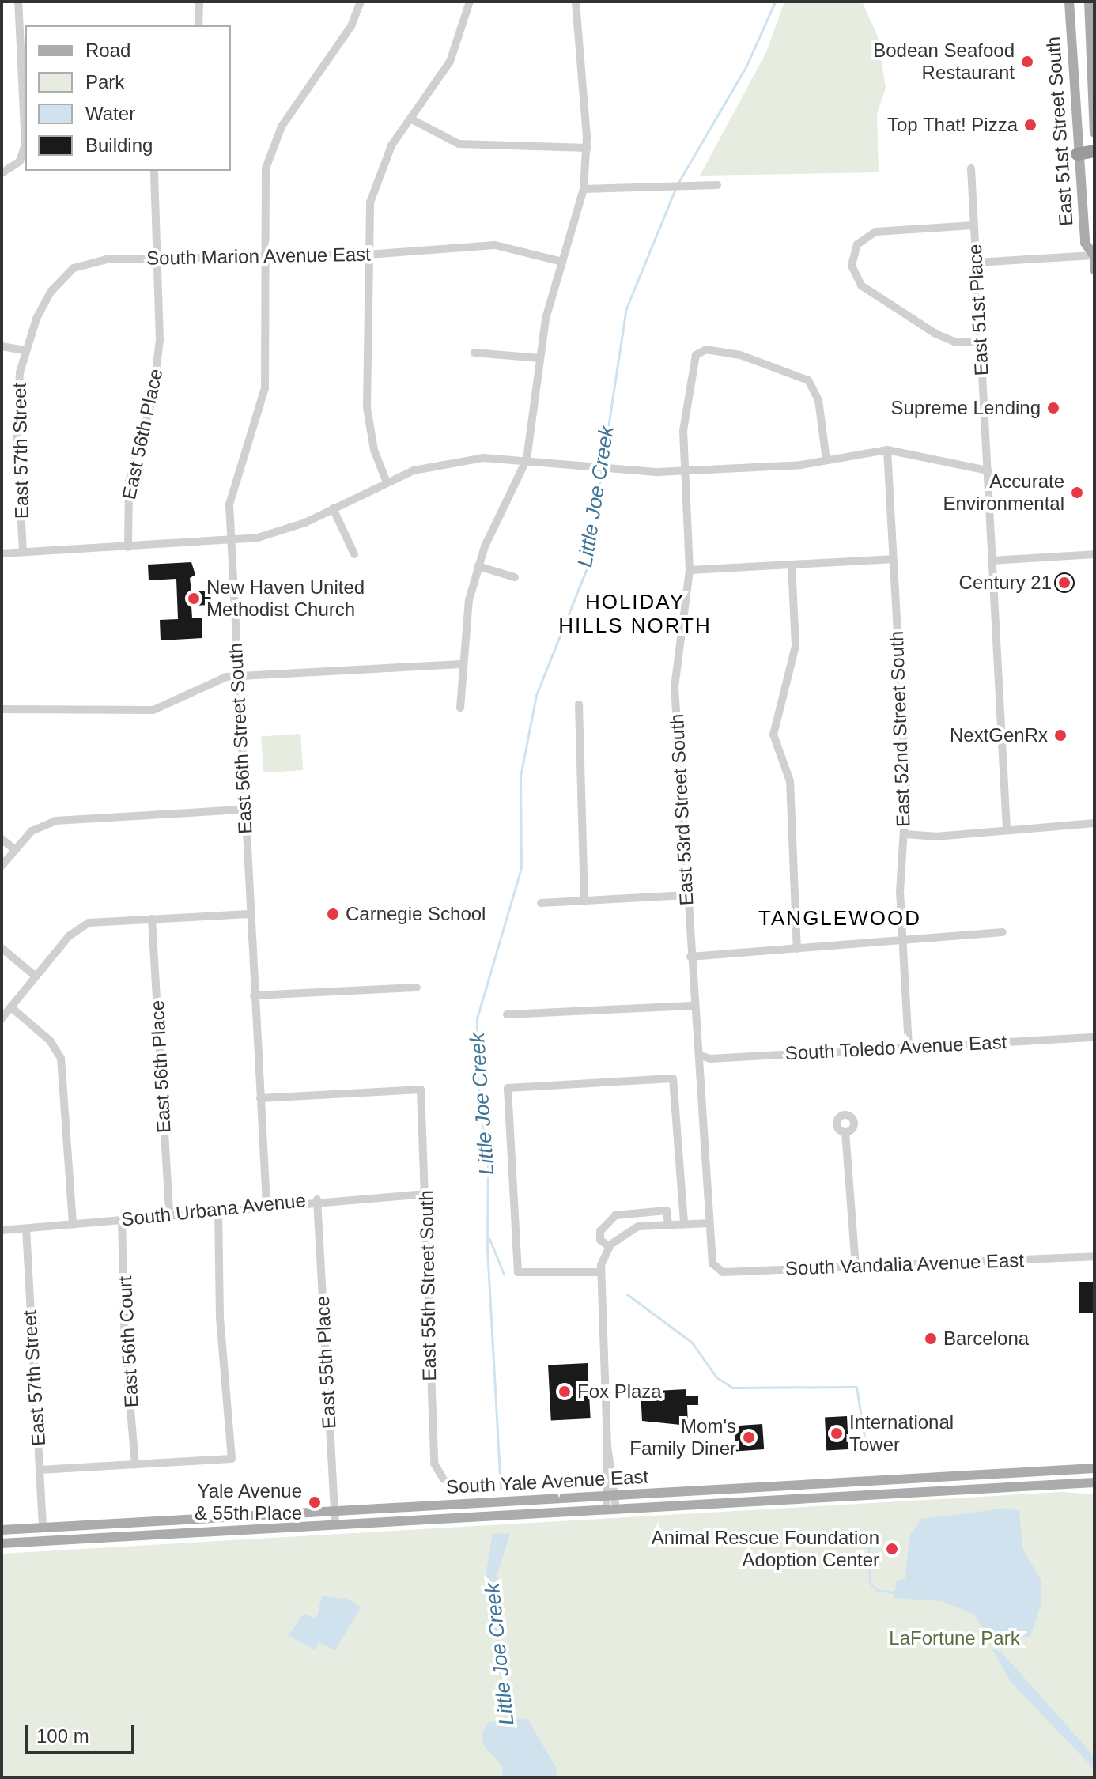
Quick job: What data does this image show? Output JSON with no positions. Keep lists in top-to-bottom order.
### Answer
{
  "streets": {
    "main road": ["East 51st Street South", "South Yale Avenue East"],
    "street": [
      "South Marion Avenue East",
      "East 51st Place",
      "East 56th Place",
      "East 57th Street",
      "East 52nd Street South",
      "East 56th Street South",
      "East 53rd Street South",
      "South Toledo Avenue East",
      "South Urbana Avenue",
      "South Vandalia Avenue East",
      "East 55th Street South",
      "East 56th Court",
      "East 55th Place"
    ]
  },
  "crossings": [
    ["South Marion Avenue East", "East 56th Place"],
    ["South Marion Avenue East", "East 57th Street"],
    ["South Marion Avenue East", "East 56th Street South"],
    ["East 56th Place", "South Urbana Avenue"],
    ["East 57th Street", "South Urbana Avenue"],
    ["East 57th Street", "South Yale Avenue East"],
    ["East 52nd Street South", "South Toledo Avenue East"],
    ["East 56th Street South", "South Urbana Avenue"],
    ["East 56th Street South", "East 55th Street South"],
    ["East 53rd Street South", "South Toledo Avenue East"],
    ["East 53rd Street South", "South Vandalia Avenue East"],
    ["South Urbana Avenue", "East 55th Street South"],
    ["South Urbana Avenue", "East 56th Court"],
    ["South Urbana Avenue", "East 55th Place"],
    ["East 55th Place", "South Yale Avenue East"]
  ],
  "districts": ["HOLIDAY HILLS NORTH", "TANGLEWOOD"],
  "water": ["Little Joe Creek"],
  "parks": ["LaFortune Park"],
  "places": [
    "Bodean Seafood Restaurant",
    "Top That! Pizza",
    "Supreme Lending",
    "Accurate Environmental",
    "Century 21",
    "New Haven United Methodist Church",
    "NextGenRx",
    "Carnegie School",
    "Barcelona",
    "Fox Plaza",
    "International Tower",
    "Mom's Family Diner",
    "Yale Avenue & 55th Place",
    "Animal Rescue Foundation Adoption Center"
  ],
  "legend": [
    "Road",
    "Park",
    "Water",
    "Building"
  ],
  "scale_bar": "100 m"
}
